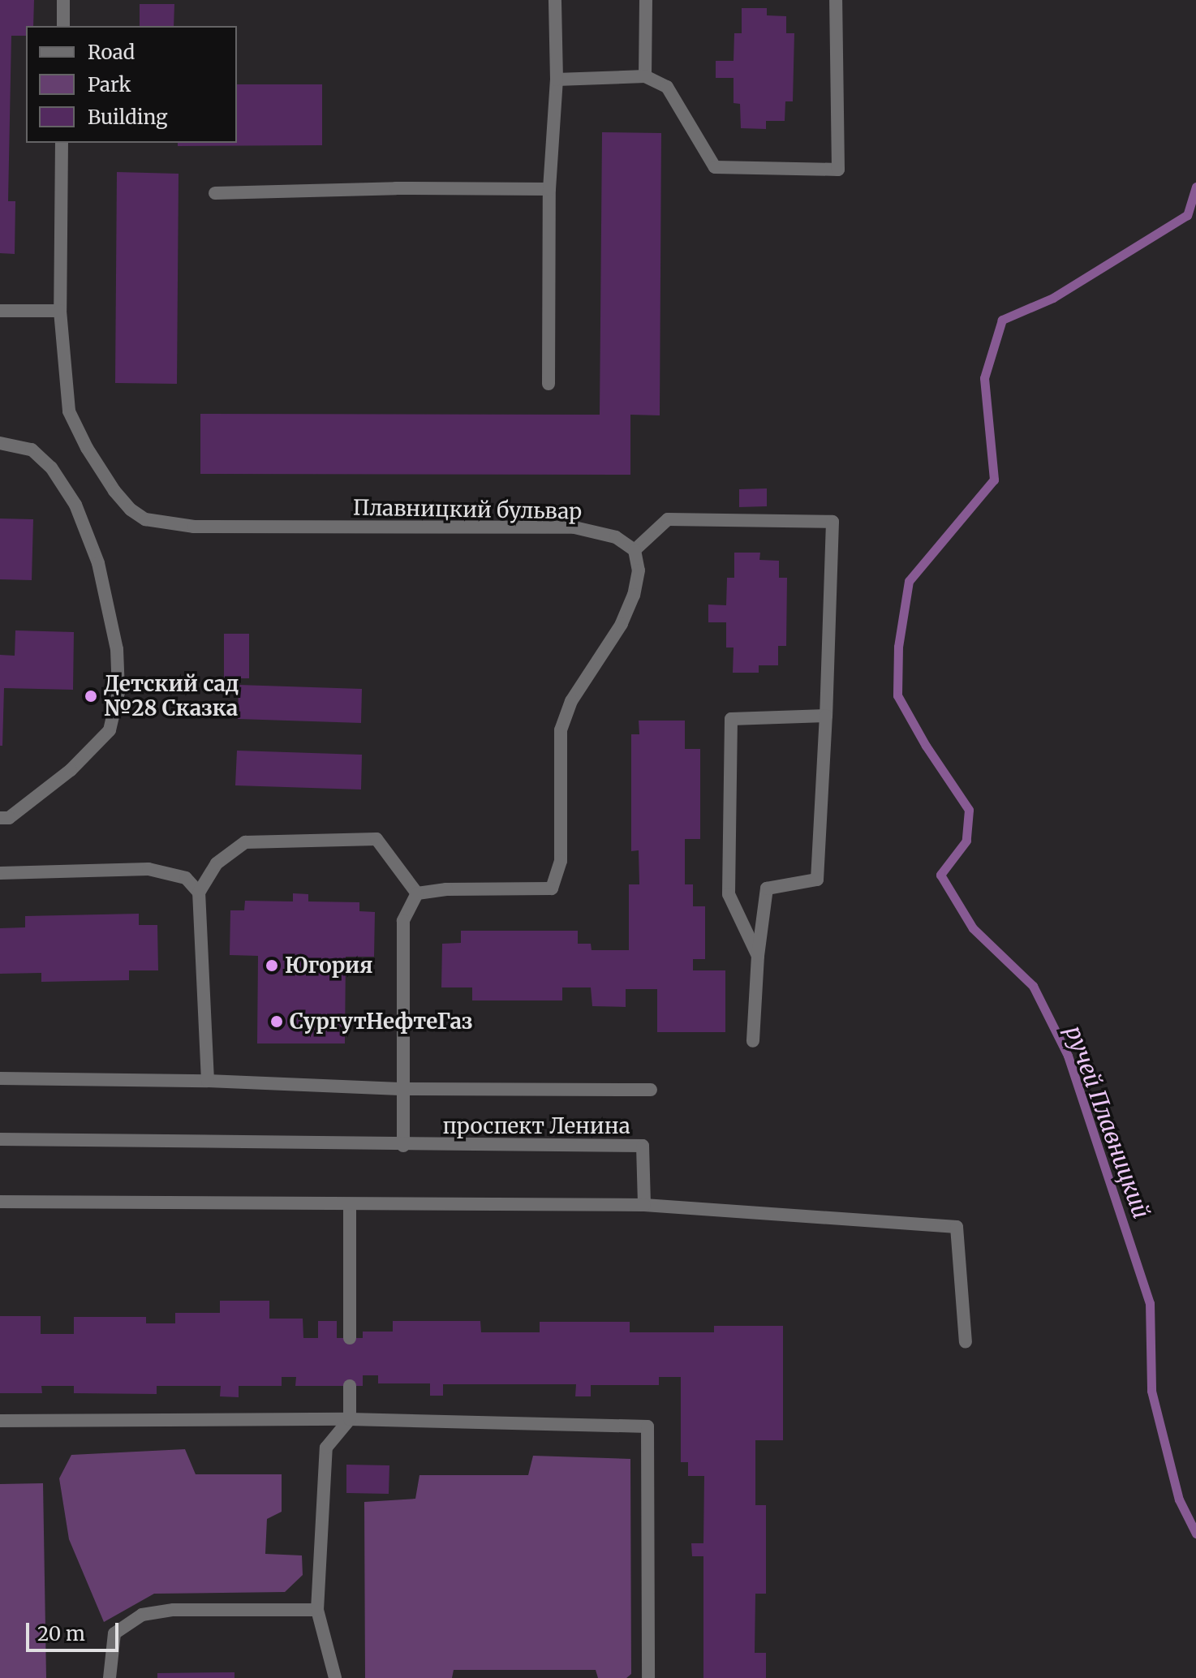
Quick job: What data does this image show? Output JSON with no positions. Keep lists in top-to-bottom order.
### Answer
{
  "streets": {
    "street": ["Плавницкий бульвар", "проспект Ленина"]
  },
  "water": ["ручей Плавницкий"],
  "places": ["Детский сад №28 Сказка", "Югория", "СургутНефтеГаз"],
  "legend": ["Road", "Park", "Building"],
  "scale_bar": "20 m"
}
